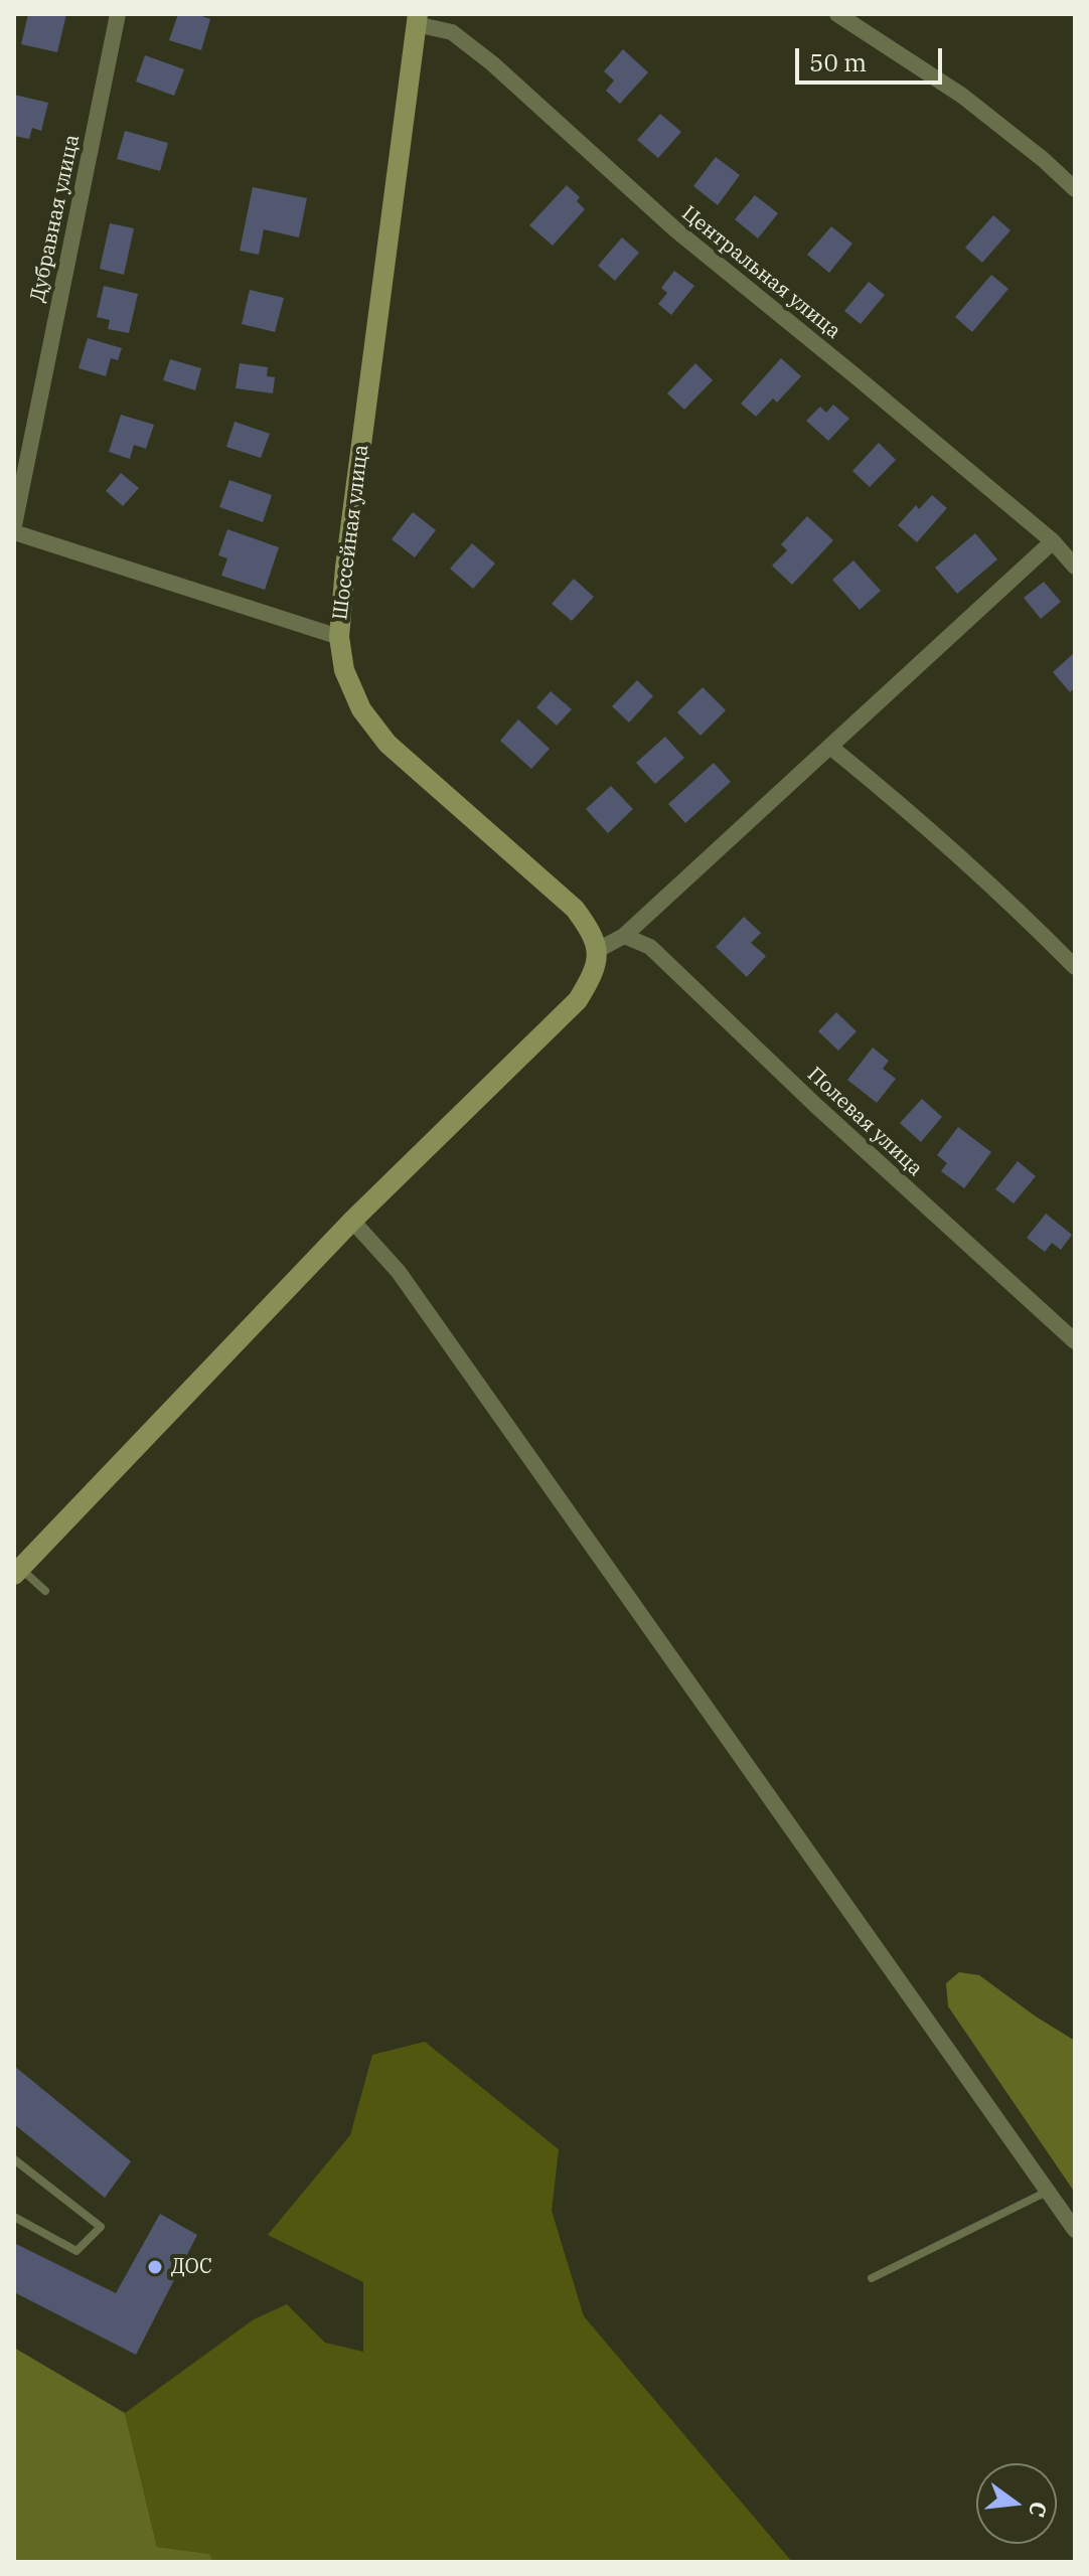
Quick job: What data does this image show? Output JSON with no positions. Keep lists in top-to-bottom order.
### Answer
{
  "streets": {
    "main road": ["Шоссейная улица"],
    "street": ["Дубравная улица", "Центральная улица", "Полевая улица"]
  },
  "crossings": [
    ["Центральная улица", "Шоссейная улица"]
  ],
  "places": ["ДОС"],
  "scale_bar": "50 m",
  "north": "right"
}
